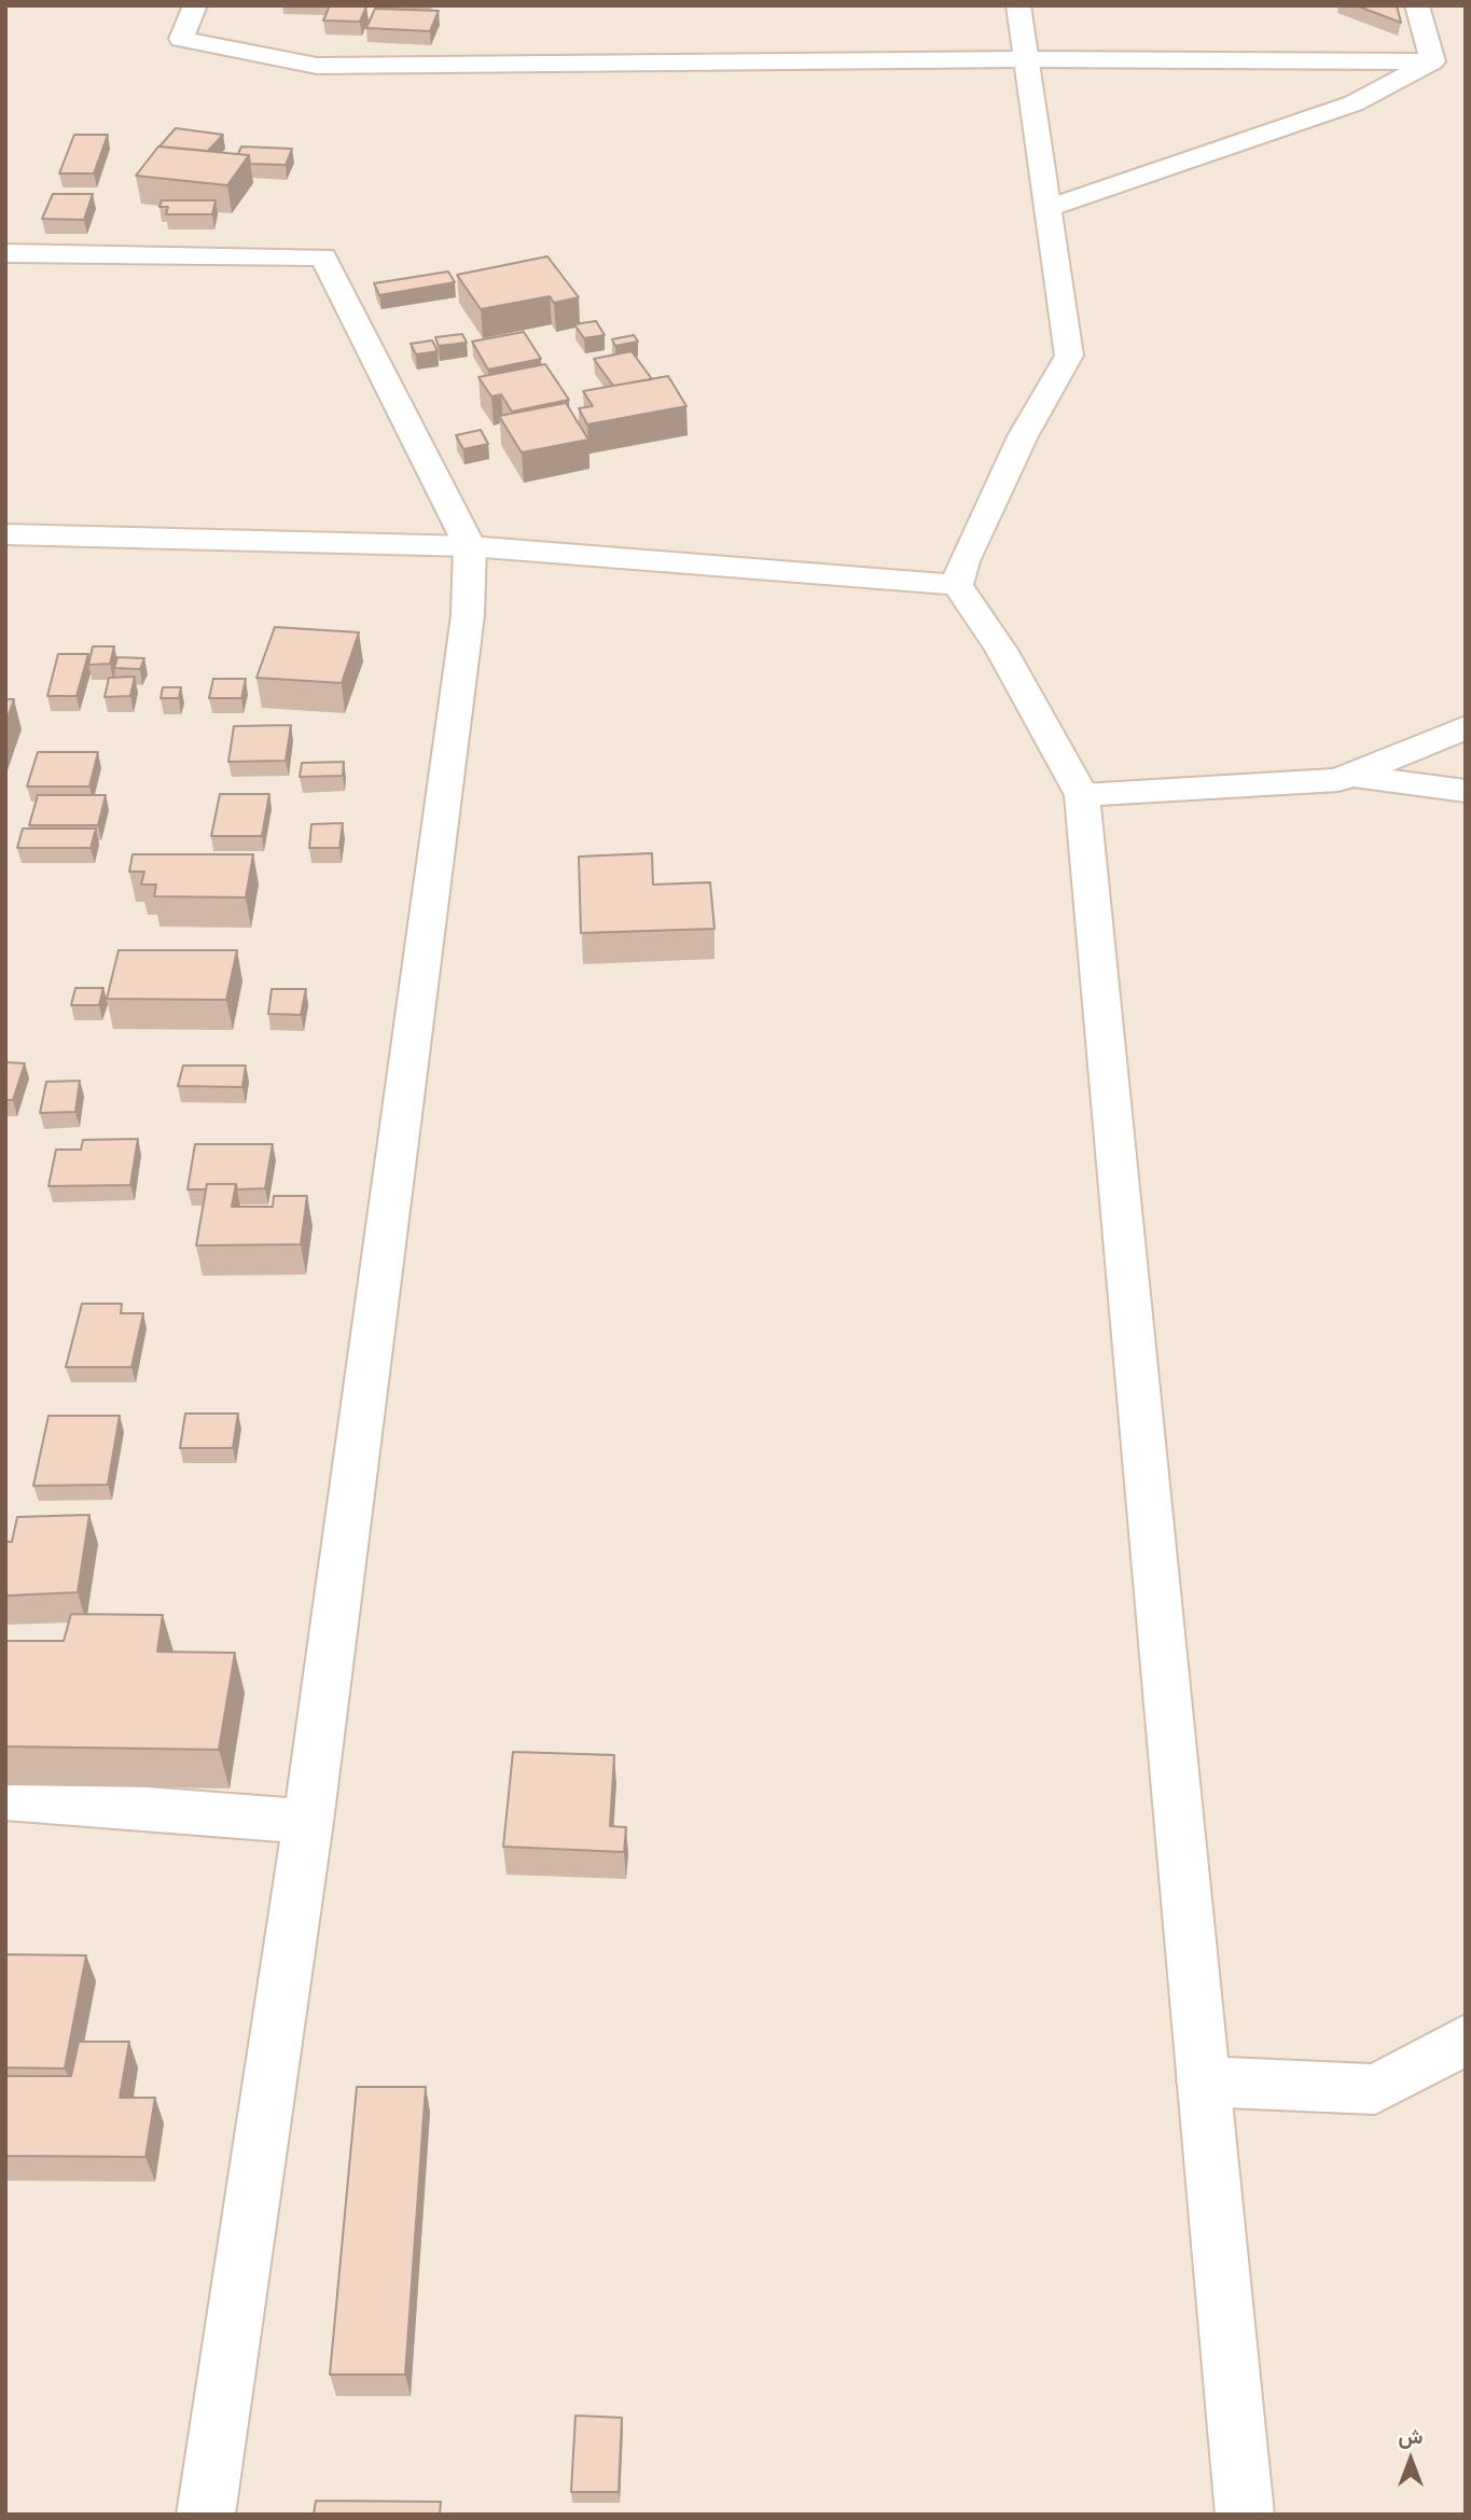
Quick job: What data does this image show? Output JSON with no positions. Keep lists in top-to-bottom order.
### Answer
{
  "north": "top"
}
